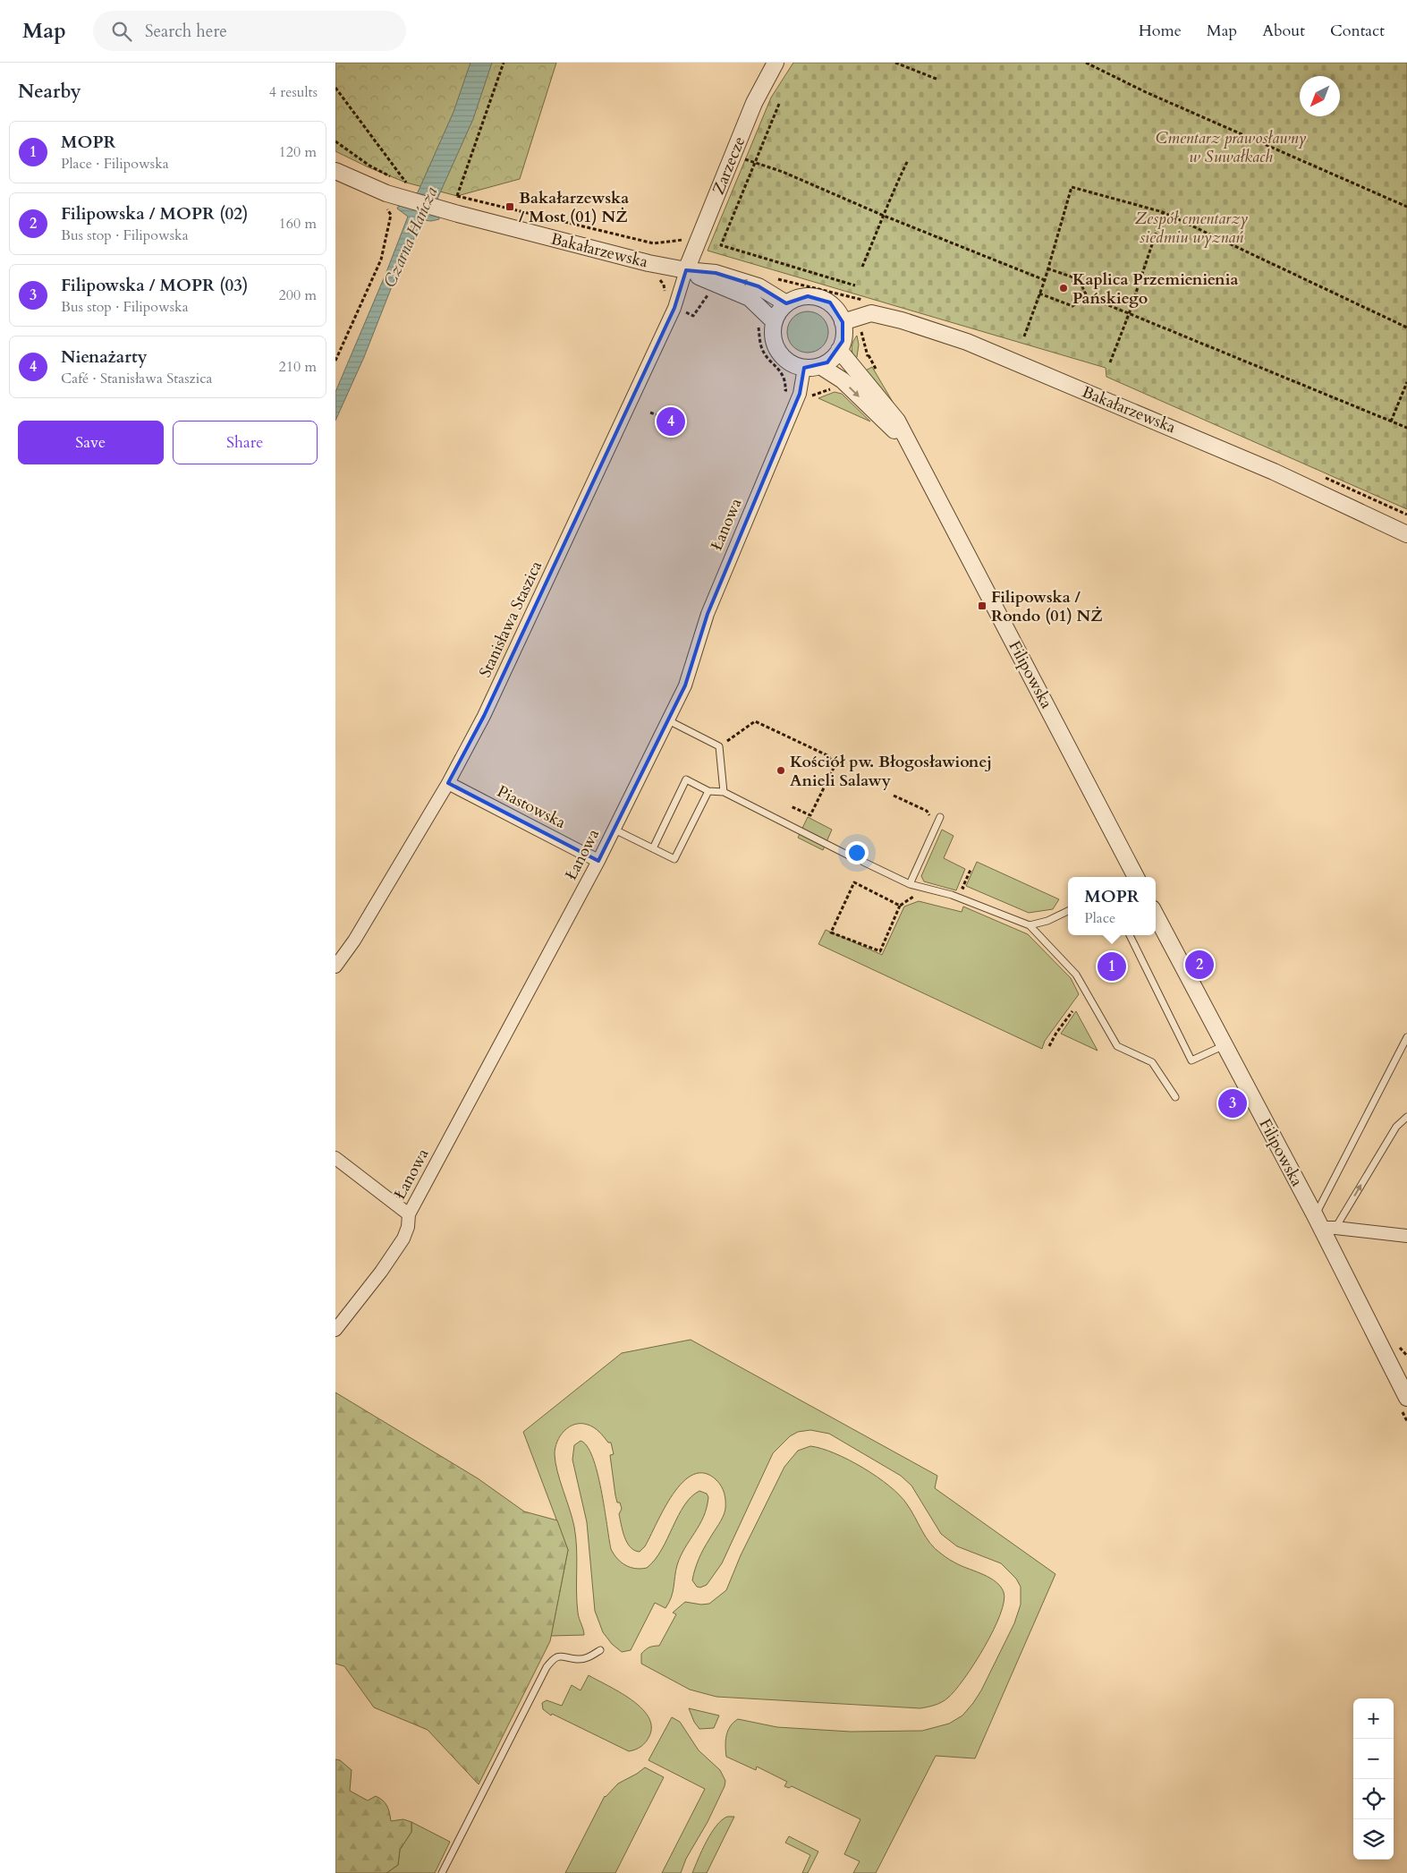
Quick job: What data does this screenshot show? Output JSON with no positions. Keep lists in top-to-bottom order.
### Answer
{
  "streets": {
    "street": [
      "Zarzecze",
      "Bakałarzewska",
      "Łanowa",
      "Stanisława Staszica",
      "Filipowska",
      "Piastowska"
    ]
  },
  "crossings": [
    ["Zarzecze", "Bakałarzewska"],
    ["Zarzecze", "Stanisława Staszica"],
    ["Bakałarzewska", "Łanowa"],
    ["Bakałarzewska", "Stanisława Staszica"],
    ["Bakałarzewska", "Filipowska"],
    ["Łanowa", "Filipowska"],
    ["Łanowa", "Piastowska"],
    ["Stanisława Staszica", "Piastowska"]
  ],
  "water": ["Czarna Hańcza"],
  "parks": ["Cmentarz prawosławny w Suwałkach", "Zespół cmentarzy siedmiu wyznań"],
  "places": {
    "transit": ["Bakałarzewska / Most (01) NŻ", "Filipowska / Rondo (01) NŻ"],
    "other": ["Kaplica Przemienienia Pańskiego", "Kościół pw. Błogosławionej Anieli Salawy"]
  },
  "north": "bottom left",
  "page": {
    "header": "Map",
    "search": "Search here",
    "nav": [
      "Home",
      "Map",
      "About",
      "Contact"
    ],
    "heading": ["Nearby", "4 results"],
    "list": [
      {
        "mark": "1",
        "name": "MOPR",
        "note": "Place · Filipowska",
        "value": "120 m"
      },
      {
        "mark": "2",
        "name": "Filipowska / MOPR (02)",
        "note": "Bus stop · Filipowska",
        "value": "160 m"
      },
      {
        "mark": "3",
        "name": "Filipowska / MOPR (03)",
        "note": "Bus stop · Filipowska",
        "value": "200 m"
      },
      {
        "mark": "4",
        "name": "Nienażarty",
        "note": "Café · Stanisława Staszica",
        "value": "210 m"
      }
    ],
    "pins": [
      "4",
      "2",
      "1",
      "3"
    ],
    "buttons": ["Save", "Share"],
    "popup": ["MOPR", "Place"],
    "map_buttons": ["+", "−"]
  }
}
